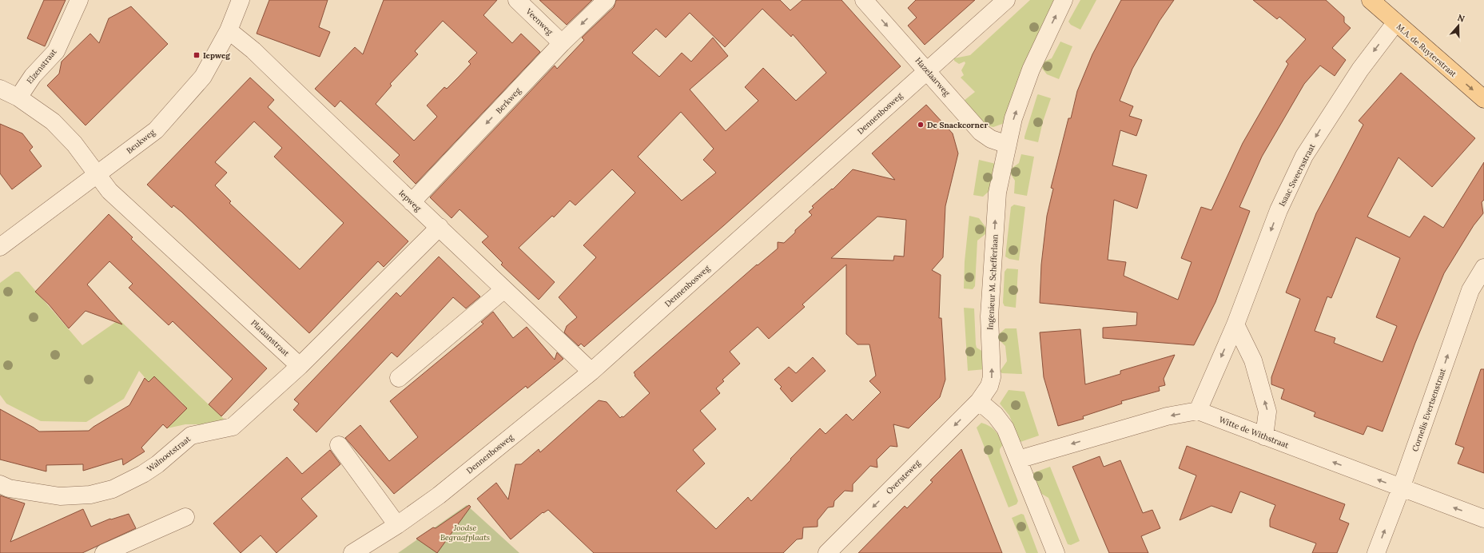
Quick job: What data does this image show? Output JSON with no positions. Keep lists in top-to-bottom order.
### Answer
{
  "streets": {
    "main road": ["M.A. de Ruyterstraat"],
    "street": [
      "Veenweg",
      "Elzenstraat",
      "Hazelaarweg",
      "Berkweg",
      "Dennenbosweg",
      "Beukweg",
      "Isaac Sweersstraat",
      "Iepweg",
      "Ingenieur M. Schefferlaan",
      "Plataanstraat",
      "Cornelis Evertsenstraat",
      "Witte de Withstraat",
      "Walnootstraat",
      "Oversteweg"
    ]
  },
  "crossings": [
    ["Veenweg", "Berkweg"],
    ["M.A. de Ruyterstraat", "Isaac Sweersstraat"],
    ["Hazelaarweg", "Dennenbosweg"],
    ["Hazelaarweg", "Ingenieur M. Schefferlaan"],
    ["Berkweg", "Iepweg"],
    ["Dennenbosweg", "Iepweg"],
    ["Beukweg", "Iepweg"],
    ["Beukweg", "Plataanstraat"],
    ["Isaac Sweersstraat", "Witte de Withstraat"],
    ["Ingenieur M. Schefferlaan", "Oversteweg"],
    ["Plataanstraat", "Walnootstraat"],
    ["Cornelis Evertsenstraat", "Witte de Withstraat"]
  ],
  "one_way": [
    "M.A. de Ruyterstraat",
    "Hazelaarweg",
    "Berkweg",
    "Isaac Sweersstraat",
    "Ingenieur M. Schefferlaan",
    "Cornelis Evertsenstraat",
    "Witte de Withstraat",
    "Oversteweg"
  ],
  "parks": ["Joodse Begraafplaats"],
  "places": {
    "transit": ["Iepweg"],
    "other": ["De Snackcorner"]
  },
  "north": "top"
}
